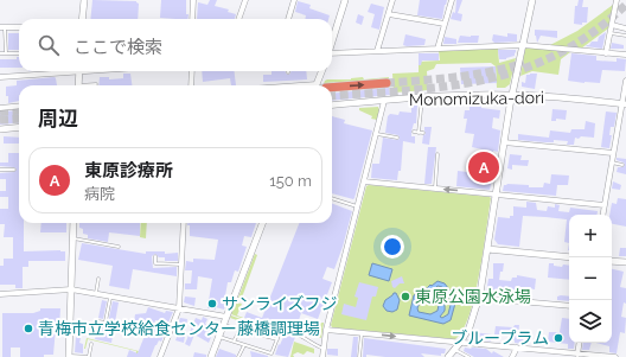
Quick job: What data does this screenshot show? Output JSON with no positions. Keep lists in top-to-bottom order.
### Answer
{
  "streets": {
    "street": ["Monomizuka-dori"]
  },
  "places": [
    "東原公園水泳場",
    "サンライズフジ",
    "青梅市立学校給食センター藤橋調理場",
    "ブループラム"
  ],
  "page": {
    "search": "ここで検索",
    "heading": "周辺",
    "list": [
      {
        "mark": "A",
        "name": "東原診療所",
        "note": "病院",
        "value": "150 m"
      }
    ],
    "pins": "A",
    "map_buttons": ["+", "−"]
  }
}
